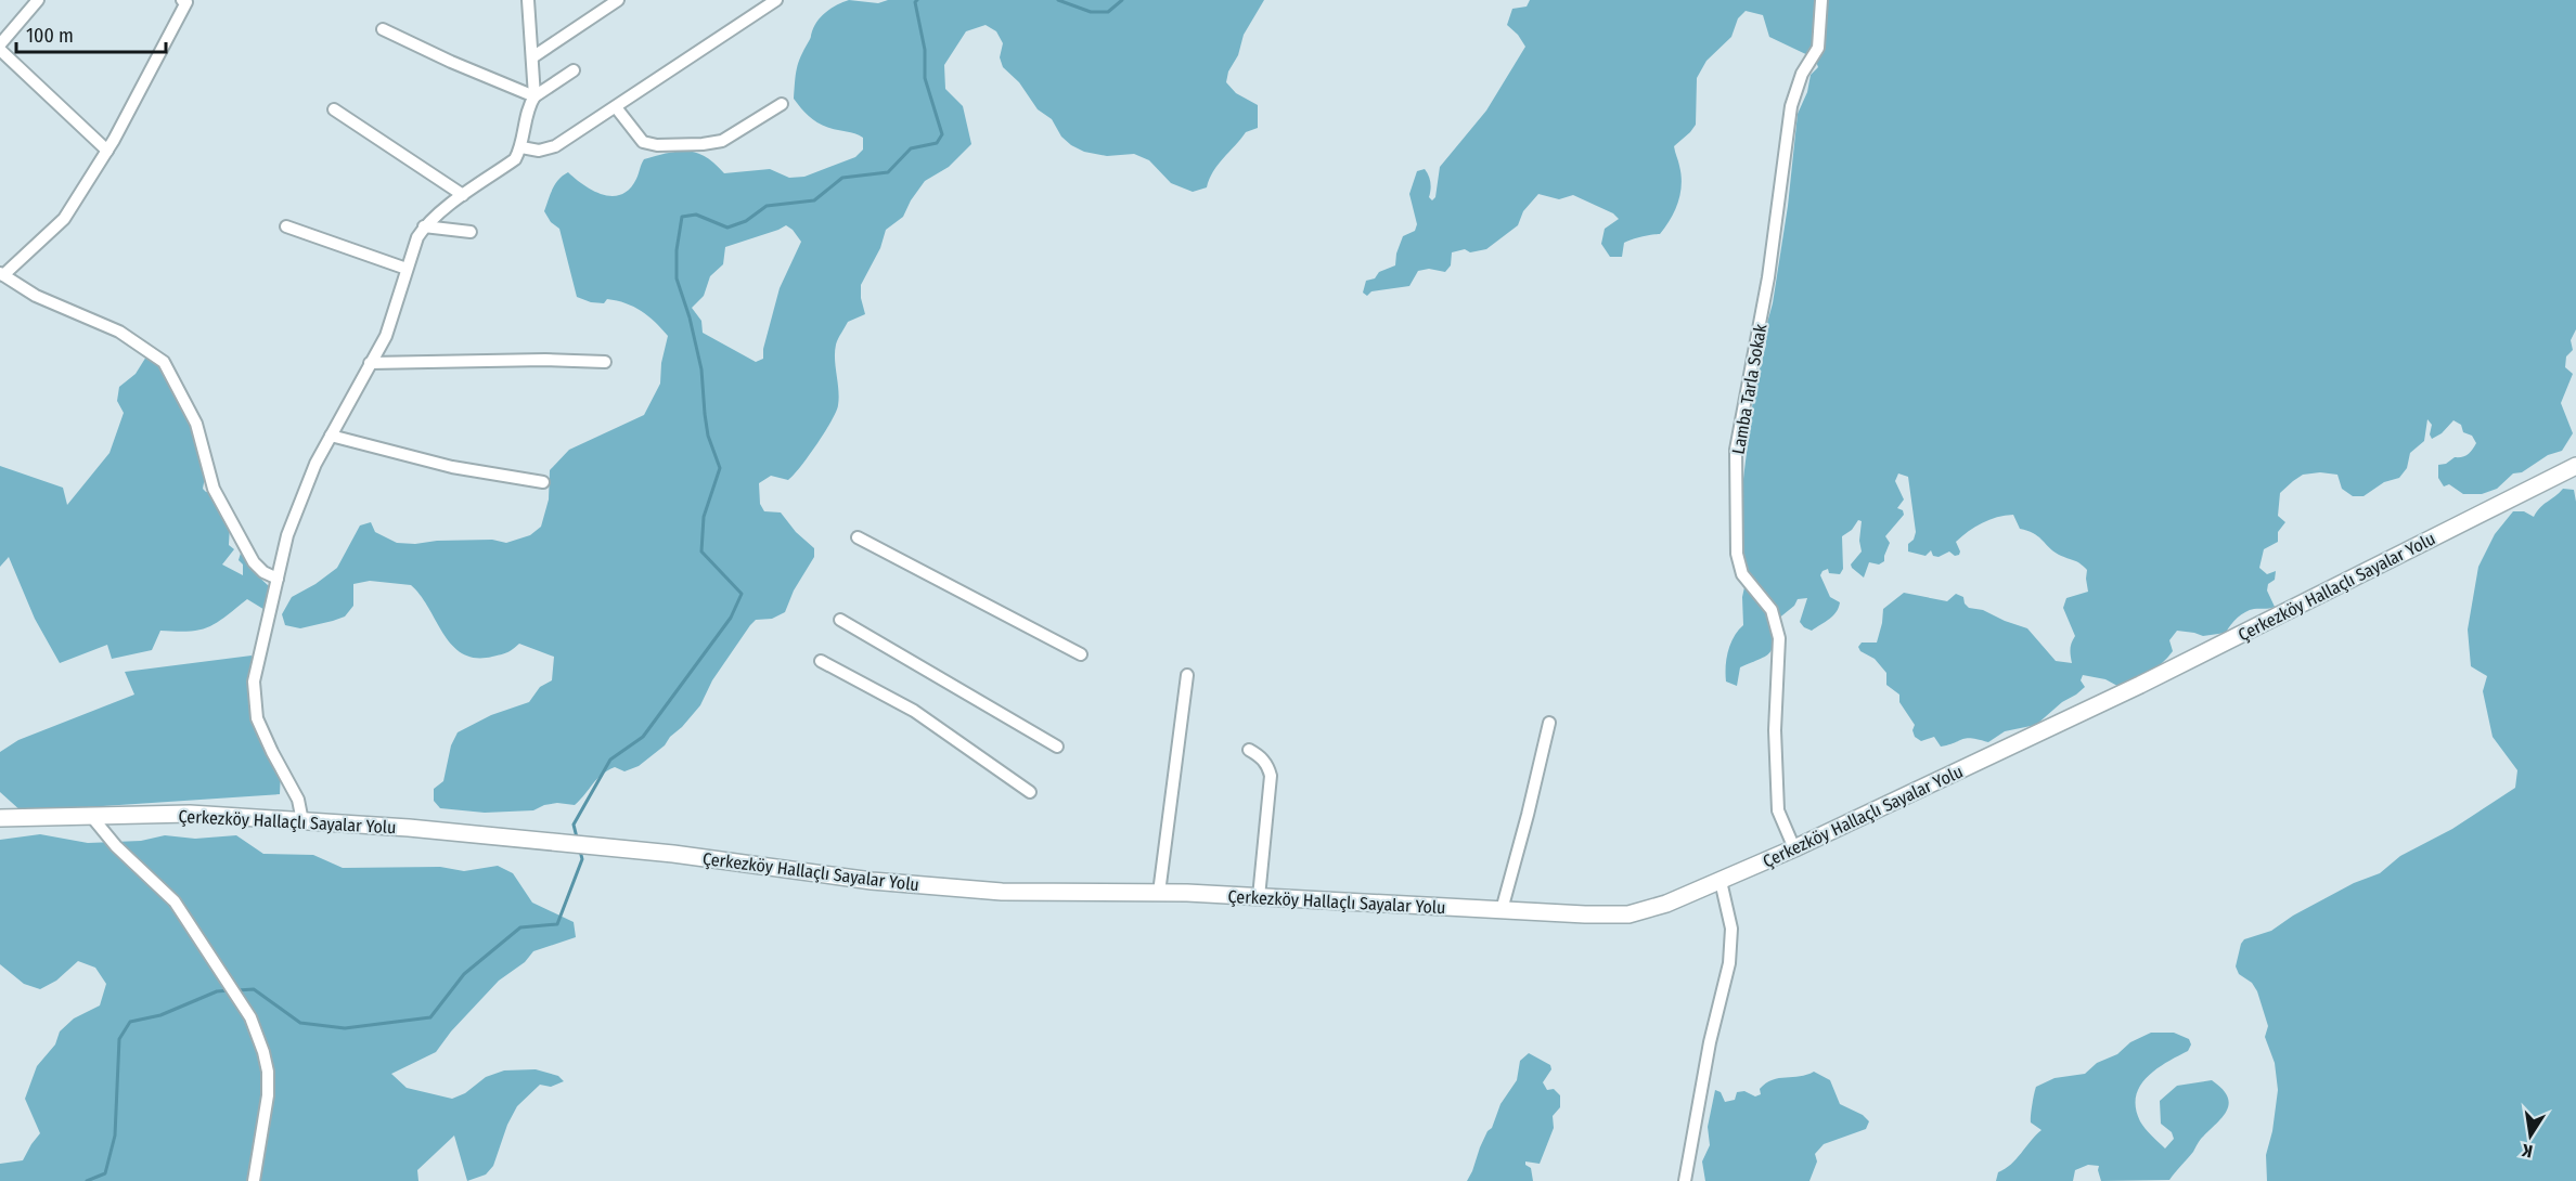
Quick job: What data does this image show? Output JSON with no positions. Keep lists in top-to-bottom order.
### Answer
{
  "streets": {
    "main road": ["Çerkezköy Hallaçlı Sayalar Yolu"],
    "street": ["Lamba Tarla Sokak"]
  },
  "crossings": [
    ["Lamba Tarla Sokak", "Çerkezköy Hallaçlı Sayalar Yolu"]
  ],
  "scale_bar": "100 m",
  "north": "bottom"
}
